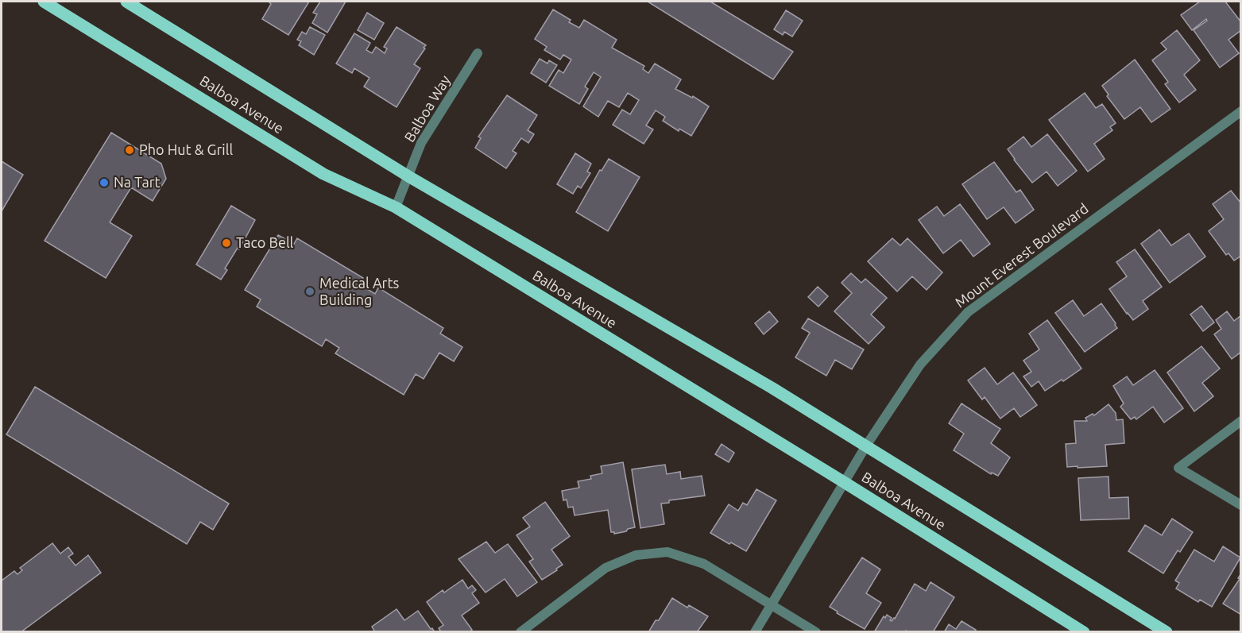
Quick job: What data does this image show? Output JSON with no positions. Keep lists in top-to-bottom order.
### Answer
{
  "streets": {
    "main road": ["Balboa Avenue"],
    "street": ["Balboa Way", "Mount Everest Boulevard"]
  },
  "crossings": [
    ["Balboa Avenue", "Balboa Way"],
    ["Balboa Avenue", "Mount Everest Boulevard"]
  ],
  "places": [
    "Pho Hut & Grill",
    "Na Tart",
    "Taco Bell",
    "Medical Arts Building"
  ]
}
